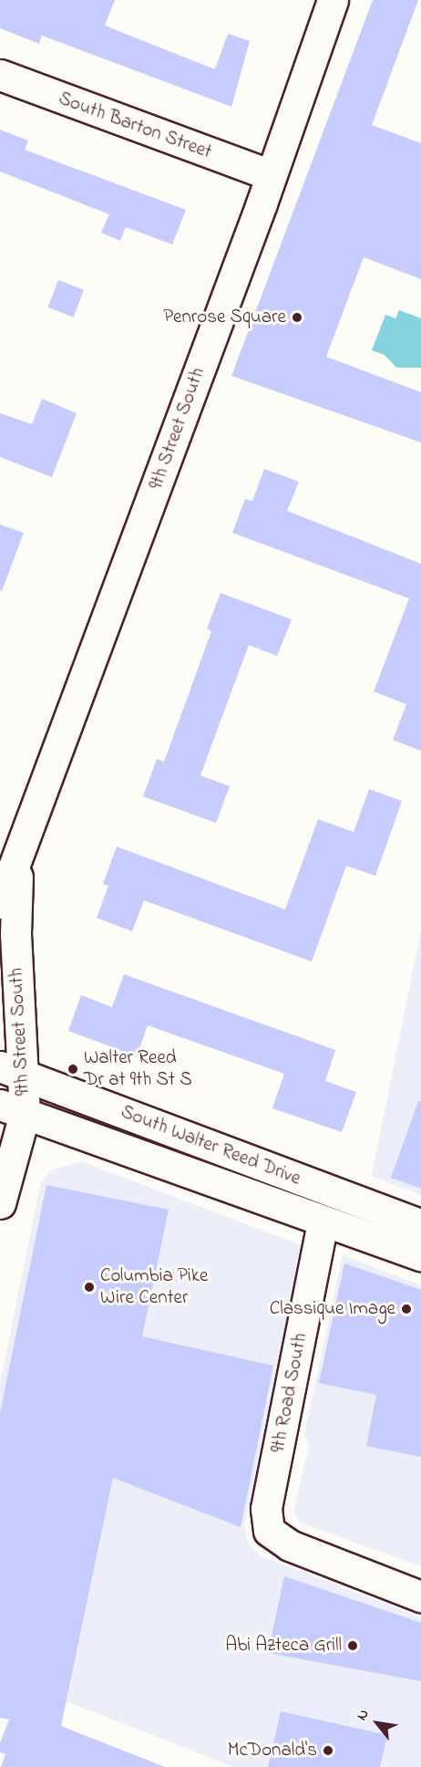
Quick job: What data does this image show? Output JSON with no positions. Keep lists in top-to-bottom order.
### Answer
{
  "streets": {
    "street": [
      "South Barton Street",
      "9th Street South",
      "South Walter Reed Drive",
      "9th Road South"
    ]
  },
  "crossings": [
    ["South Barton Street", "9th Street South"],
    ["9th Street South", "South Walter Reed Drive"],
    ["South Walter Reed Drive", "9th Road South"]
  ],
  "places": [
    "Penrose Square",
    "Walter Reed Dr at 9th St S",
    "Columbia Pike Wire Center",
    "Classique Image",
    "Abi Azteca Grill",
    "McDonald's"
  ],
  "north": "top left"
}
